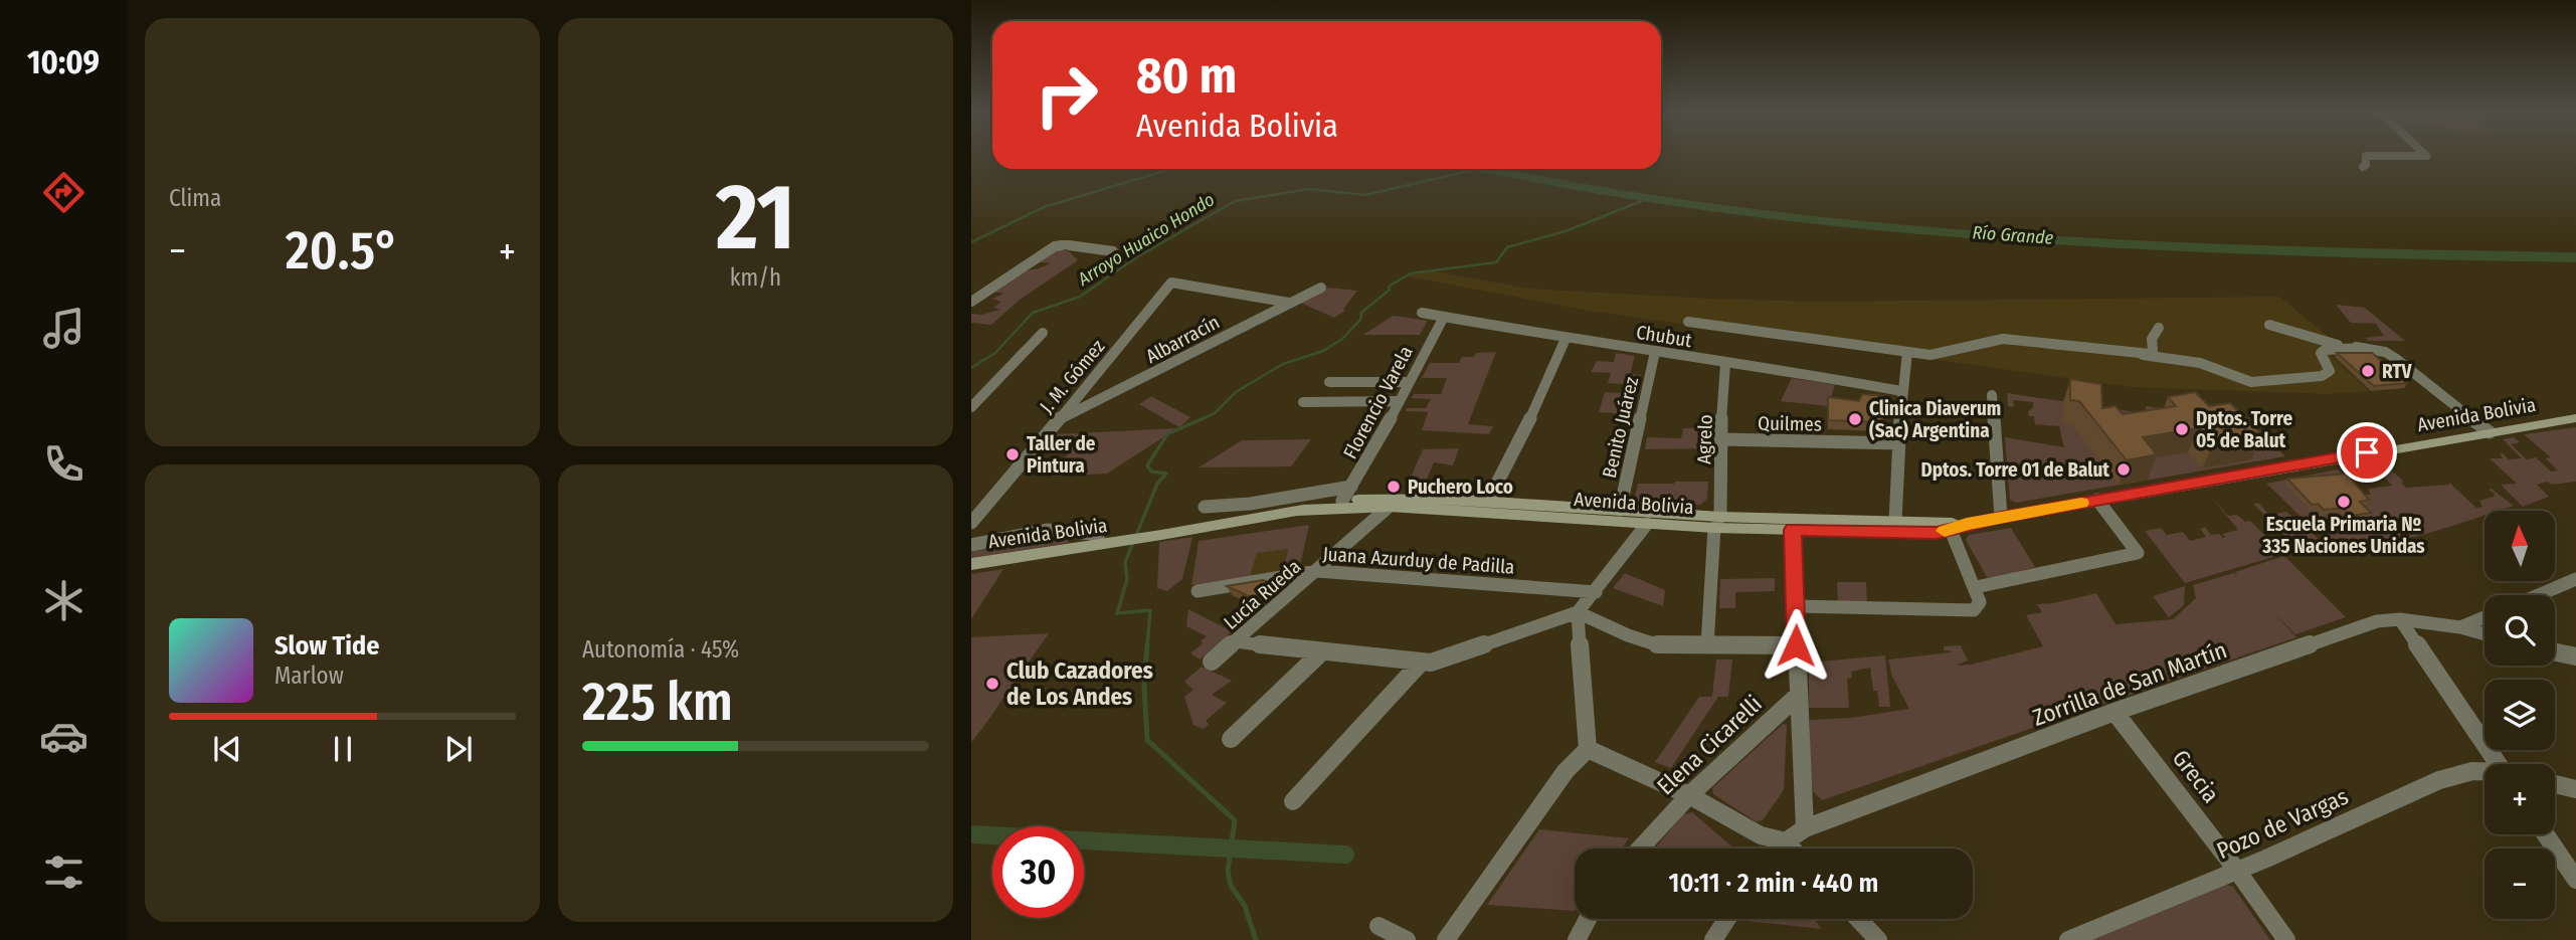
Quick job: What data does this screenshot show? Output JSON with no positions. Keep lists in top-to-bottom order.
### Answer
{
  "streets": {
    "street": [
      "Chubut",
      "Albarracín",
      "J. M. Gómez",
      "Florencio Varela",
      "Avenida Bolivia",
      "Quilmes",
      "Benito Juárez",
      "Agrelo",
      "Juana Azurduy de Padilla",
      "Lucía Rueda",
      "Zorrilla de San Martín",
      "Elena Cicarelli",
      "Grecia",
      "Pozo de Vargas"
    ]
  },
  "crossings": [
    ["Chubut", "Florencio Varela"],
    ["Chubut", "Benito Juárez"],
    ["Chubut", "Agrelo"],
    ["Albarracín", "J. M. Gómez"],
    ["Florencio Varela", "Avenida Bolivia"],
    ["Avenida Bolivia", "Benito Juárez"],
    ["Avenida Bolivia", "Agrelo"],
    ["Avenida Bolivia", "Lucía Rueda"],
    ["Quilmes", "Agrelo"],
    ["Juana Azurduy de Padilla", "Lucía Rueda"],
    ["Zorrilla de San Martín", "Grecia"],
    ["Grecia", "Pozo de Vargas"]
  ],
  "water": ["Río Grande", "Arroyo Huaico Hondo"],
  "places": [
    "RTV",
    "Clinica Diaverum (Sac) Argentina",
    "Dptos. Torre 05 de Balut",
    "Taller de Pintura",
    "Dptos. Torre 01 de Balut",
    "Puchero Loco",
    "Escuela Primaria Nº 335 Naciones Unidas",
    "Club Cazadores de Los Andes"
  ],
  "north": "top",
  "page": {
    "tabs": "10:09",
    "tile": [
      "Clima",
      ["21", "km/h"],
      ["Autonomía · 45%", "225 km"]
    ],
    "turn": ["80 m", "Avenida Bolivia"],
    "heat": ["−", "20.5°", "+"],
    "map_buttons": ["+", "−"],
    "song": ["Slow Tide", "Marlow"],
    "limit": "30",
    "trip": "10:11 · 2 min · 440 m"
  }
}
